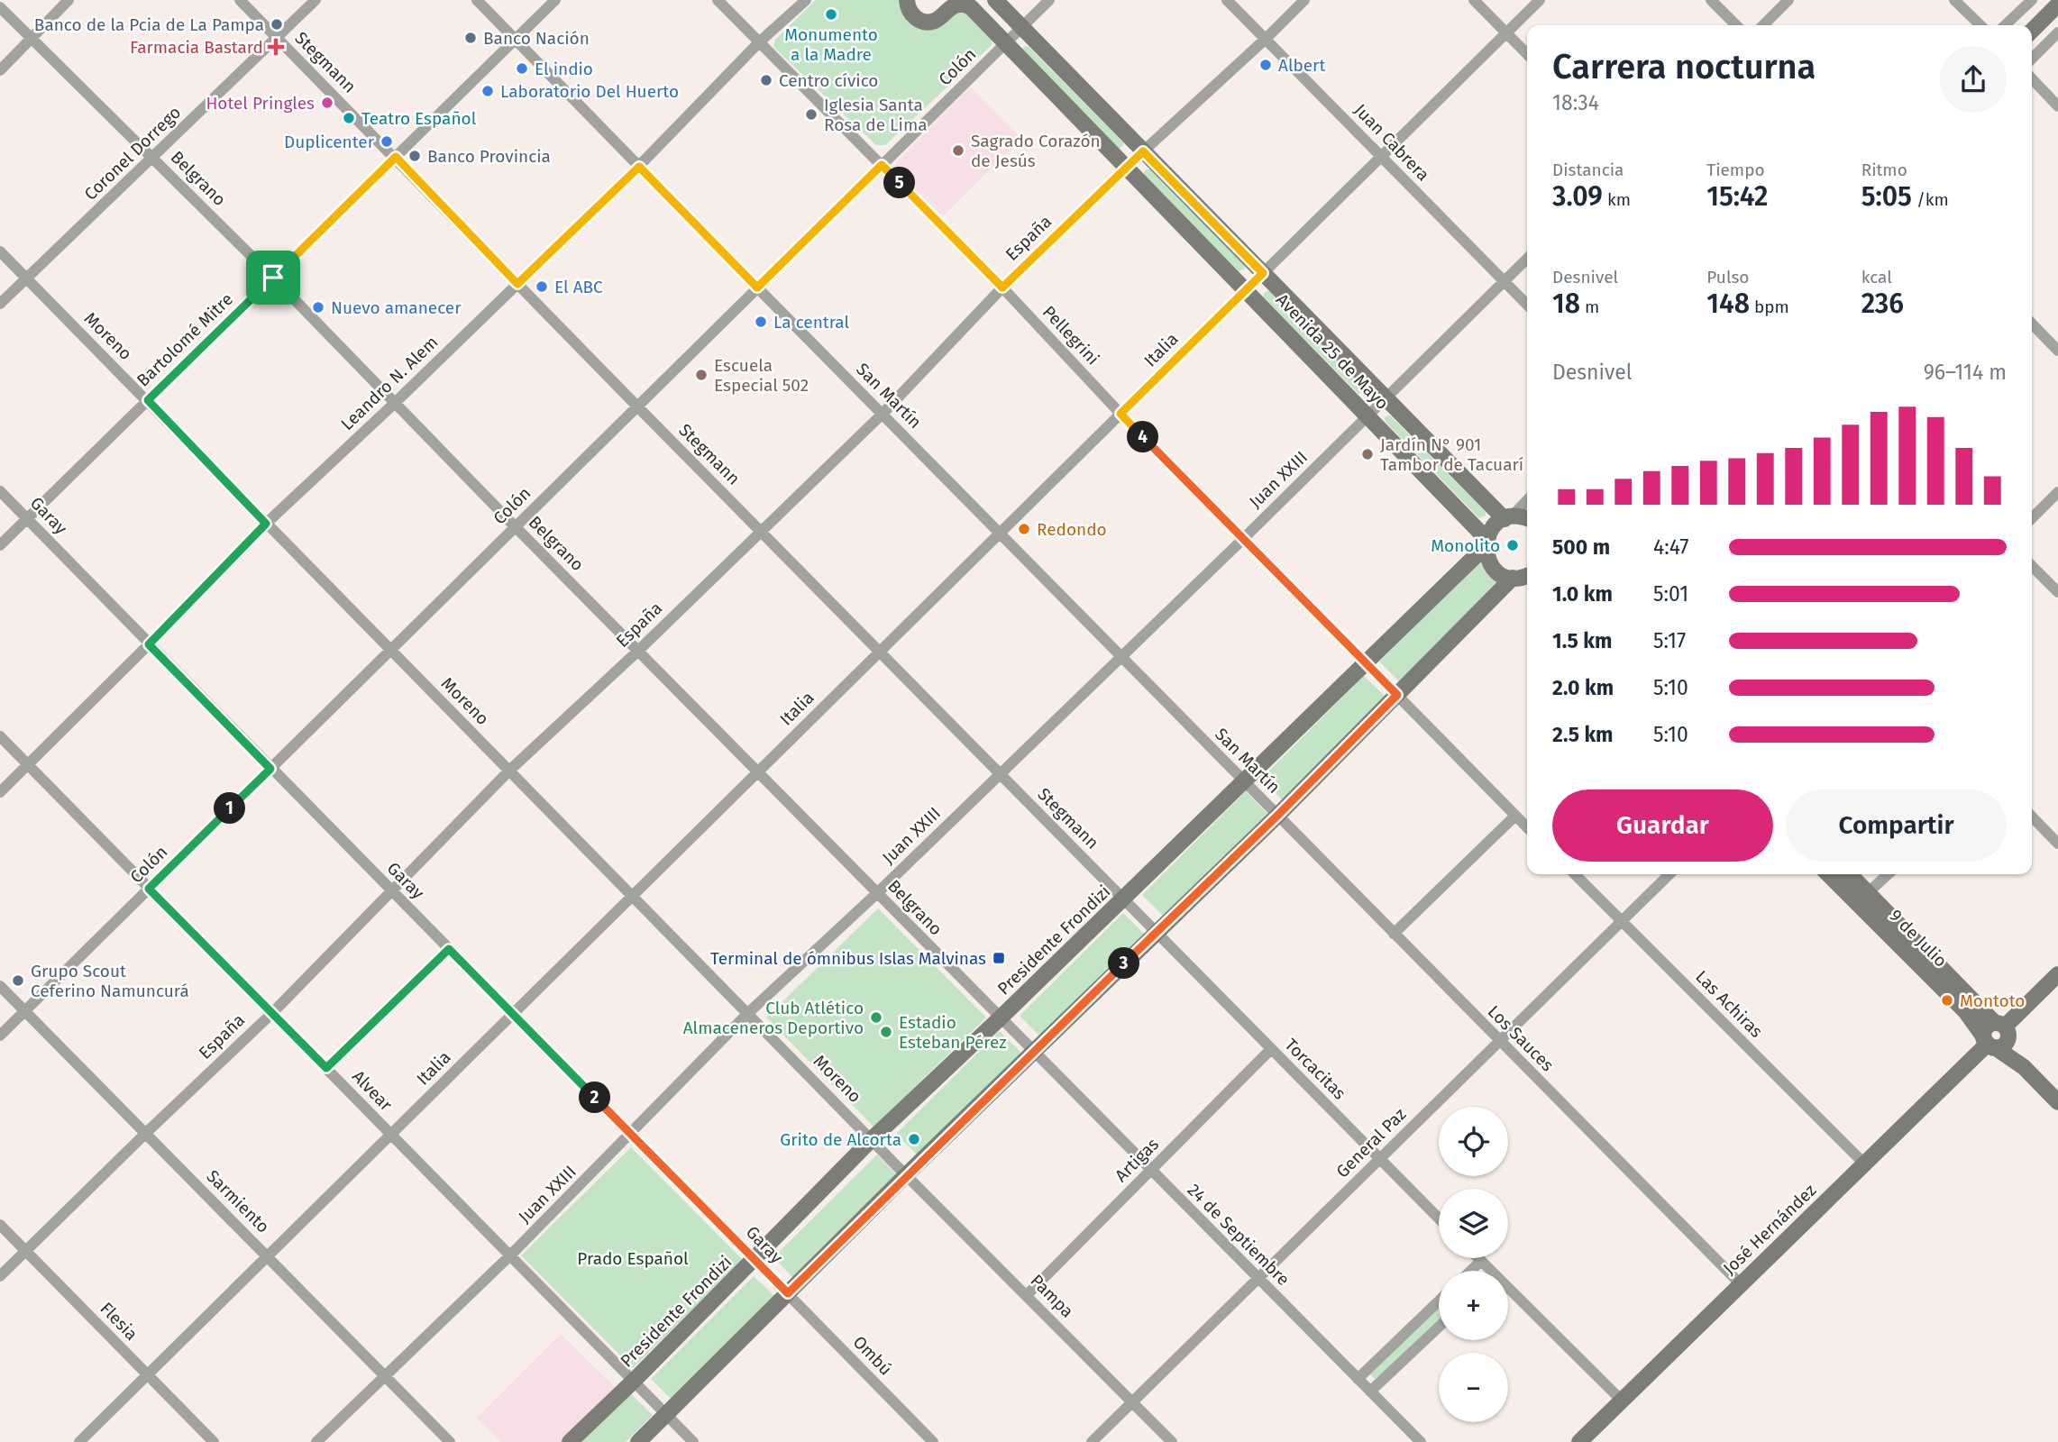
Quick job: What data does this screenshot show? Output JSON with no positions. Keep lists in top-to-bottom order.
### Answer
{
  "streets": {
    "main road": [
      "Avenida 25 de Mayo",
      "9 de Julio",
      "Presidente Frondizi",
      "José Hernández"
    ],
    "street": [
      "Stegmann",
      "Colón",
      "Juan Cabrera",
      "Coronel Dorrego",
      "Belgrano",
      "España",
      "Pellegrini",
      "Moreno",
      "Bartolomé Mitre",
      "Italia",
      "Leandro N. Alem",
      "San Martín",
      "Juan XXIII",
      "Garay",
      "Las Achiras",
      "Los Sauces",
      "Torcacitas",
      "Alvear",
      "General Paz",
      "Artigas",
      "Sarmiento",
      "24 de Septiembre",
      "Pampa",
      "Flesia",
      "Ombú"
    ]
  },
  "crossings": [
    ["Stegmann", "Colón"],
    ["Stegmann", "Coronel Dorrego"],
    ["Stegmann", "España"],
    ["Stegmann", "Bartolomé Mitre"],
    ["Stegmann", "Italia"],
    ["Stegmann", "Leandro N. Alem"],
    ["Stegmann", "Juan XXIII"],
    ["Stegmann", "Presidente Frondizi"],
    ["Stegmann", "Torcacitas"],
    ["Colón", "Belgrano"],
    ["Colón", "Pellegrini"],
    ["Colón", "Moreno"],
    ["Colón", "Avenida 25 de Mayo"],
    ["Colón", "San Martín"],
    ["Colón", "Garay"],
    ["Colón", "Alvear"],
    ["Colón", "Sarmiento"],
    ["Juan Cabrera", "España"],
    ["Juan Cabrera", "Italia"],
    ["Juan Cabrera", "Juan XXIII"],
    ["Coronel Dorrego", "Belgrano"],
    ["Coronel Dorrego", "Moreno"],
    ["Belgrano", "España"],
    ["Belgrano", "Bartolomé Mitre"],
    ["Belgrano", "Italia"],
    ["Belgrano", "Leandro N. Alem"],
    ["Belgrano", "Juan XXIII"],
    ["Belgrano", "Presidente Frondizi"],
    ["Belgrano", "24 de Septiembre"],
    ["España", "Pellegrini"],
    ["España", "Moreno"],
    ["España", "Avenida 25 de Mayo"],
    ["España", "San Martín"],
    ["España", "Garay"],
    ["España", "Alvear"],
    ["España", "Sarmiento"],
    ["España", "Flesia"],
    ["Pellegrini", "Italia"],
    ["Pellegrini", "Leandro N. Alem"],
    ["Pellegrini", "Juan XXIII"],
    ["Pellegrini", "Presidente Frondizi"],
    ["Moreno", "Bartolomé Mitre"],
    ["Moreno", "Italia"],
    ["Moreno", "Leandro N. Alem"],
    ["Moreno", "Juan XXIII"],
    ["Moreno", "Presidente Frondizi"],
    ["Moreno", "Pampa"],
    ["Bartolomé Mitre", "San Martín"],
    ["Bartolomé Mitre", "Garay"],
    ["Italia", "Avenida 25 de Mayo"],
    ["Italia", "San Martín"],
    ["Italia", "Garay"],
    ["Italia", "Alvear"],
    ["Italia", "Sarmiento"],
    ["Italia", "Flesia"],
    ["Avenida 25 de Mayo", "Juan XXIII"],
    ["Avenida 25 de Mayo", "Presidente Frondizi"],
    ["Leandro N. Alem", "San Martín"],
    ["Leandro N. Alem", "Garay"],
    ["Leandro N. Alem", "Alvear"],
    ["San Martín", "Juan XXIII"],
    ["San Martín", "Presidente Frondizi"],
    ["San Martín", "Los Sauces"],
    ["Juan XXIII", "Garay"],
    ["Juan XXIII", "Alvear"],
    ["Juan XXIII", "Sarmiento"],
    ["Garay", "Presidente Frondizi"],
    ["Garay", "Ombú"],
    ["9 de Julio", "José Hernández"],
    ["Presidente Frondizi", "Alvear"],
    ["Las Achiras", "General Paz"],
    ["Las Achiras", "José Hernández"],
    ["Los Sauces", "General Paz"],
    ["Los Sauces", "José Hernández"],
    ["Torcacitas", "General Paz"],
    ["Torcacitas", "Artigas"],
    ["General Paz", "24 de Septiembre"],
    ["General Paz", "Pampa"],
    ["Artigas", "24 de Septiembre"],
    ["Artigas", "Pampa"]
  ],
  "parks": ["Prado Español"],
  "places": {
    "other": [
      "Monumento a la Madre",
      "Banco de la Pcia de La Pampa",
      "Banco Nación",
      "Albert",
      "El indio",
      "Centro cívico",
      "Laboratorio Del Huerto",
      "Hotel Pringles",
      "Iglesia Santa Rosa de Lima",
      "Teatro Español",
      "Duplicenter",
      "Sagrado Corazón de Jesús",
      "Banco Provincia",
      "El ABC",
      "Nuevo amanecer",
      "La central",
      "Escuela Especial 502",
      "Jardín N° 901 Tambor de Tacuarí",
      "Redondo",
      "Monolito",
      "Grupo Scout Ceferino Namuncurá",
      "Montoto",
      "Club Atlético Almaceneros Deportivo",
      "Estadio Esteban Pérez",
      "Grito de Alcorta"
    ],
    "health": ["Farmacia Bastard"],
    "transit": ["Terminal de ómnibus Islas Malvinas"]
  },
  "page": {
    "heading": ["Carrera nocturna", "18:34"],
    "stats": [
      ["Distancia", "3.09 km"],
      ["Tiempo", "15:42"],
      ["Ritmo", "5:05 /km"],
      ["Desnivel", "18 m"],
      ["Pulso", "148 bpm"],
      ["kcal", "236"]
    ],
    "pins": [
      "5",
      "4",
      "1",
      "3",
      "2"
    ],
    "chart": ["Desnivel", "96–114 m"],
    "list": [
      {
        "name": "500 m",
        "note": "4:47"
      },
      {
        "name": "1.0 km",
        "note": "5:01"
      },
      {
        "name": "1.5 km",
        "note": "5:17"
      },
      {
        "name": "2.0 km",
        "note": "5:10"
      },
      {
        "name": "2.5 km",
        "note": "5:10"
      }
    ],
    "buttons": ["Guardar", "Compartir"],
    "map_buttons": ["+", "−"]
  }
}
